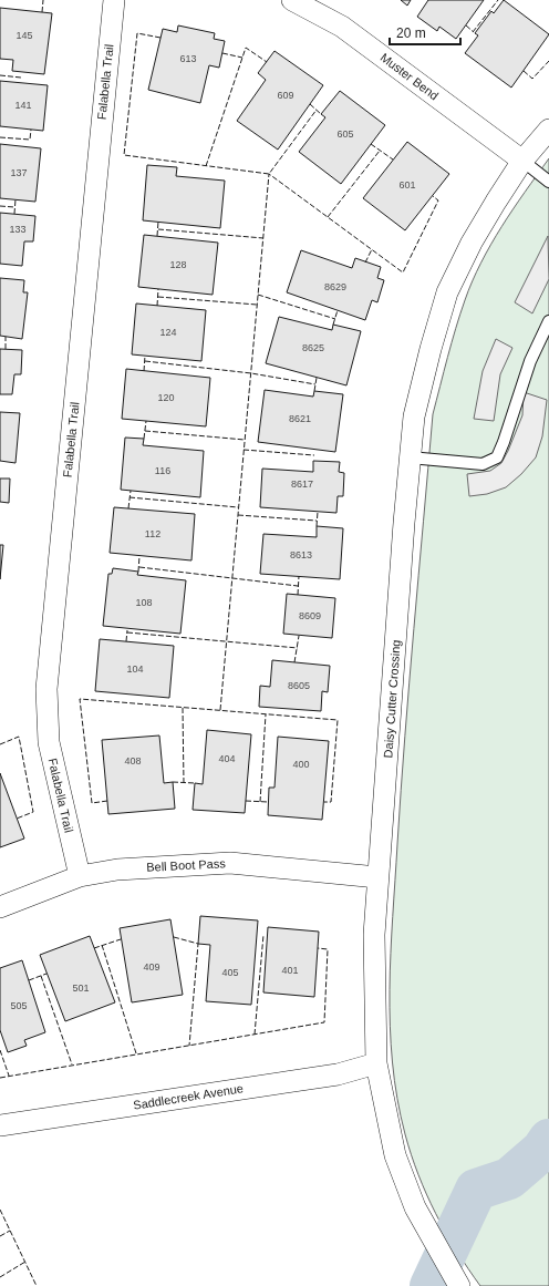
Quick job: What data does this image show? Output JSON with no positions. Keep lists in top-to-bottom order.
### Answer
{
  "streets": {
    "street": [
      "Muster Bend",
      "Falabella Trail",
      "Daisy Cutter Crossing",
      "Bell Boot Pass",
      "Saddlecreek Avenue"
    ]
  },
  "crossings": [
    ["Muster Bend", "Daisy Cutter Crossing"],
    ["Falabella Trail", "Bell Boot Pass"],
    ["Daisy Cutter Crossing", "Bell Boot Pass"],
    ["Daisy Cutter Crossing", "Saddlecreek Avenue"]
  ],
  "house_numbers": [
    "145",
    "613",
    "609",
    "141",
    "605",
    "137",
    "601",
    "133",
    "128",
    "8629",
    "124",
    "8625",
    "120",
    "8621",
    "116",
    "8617",
    "112",
    "8613",
    "108",
    "8609",
    "104",
    "8605",
    "404",
    "408",
    "400",
    "409",
    "401",
    "405",
    "501",
    "505"
  ],
  "scale_bar": "20 m"
}
